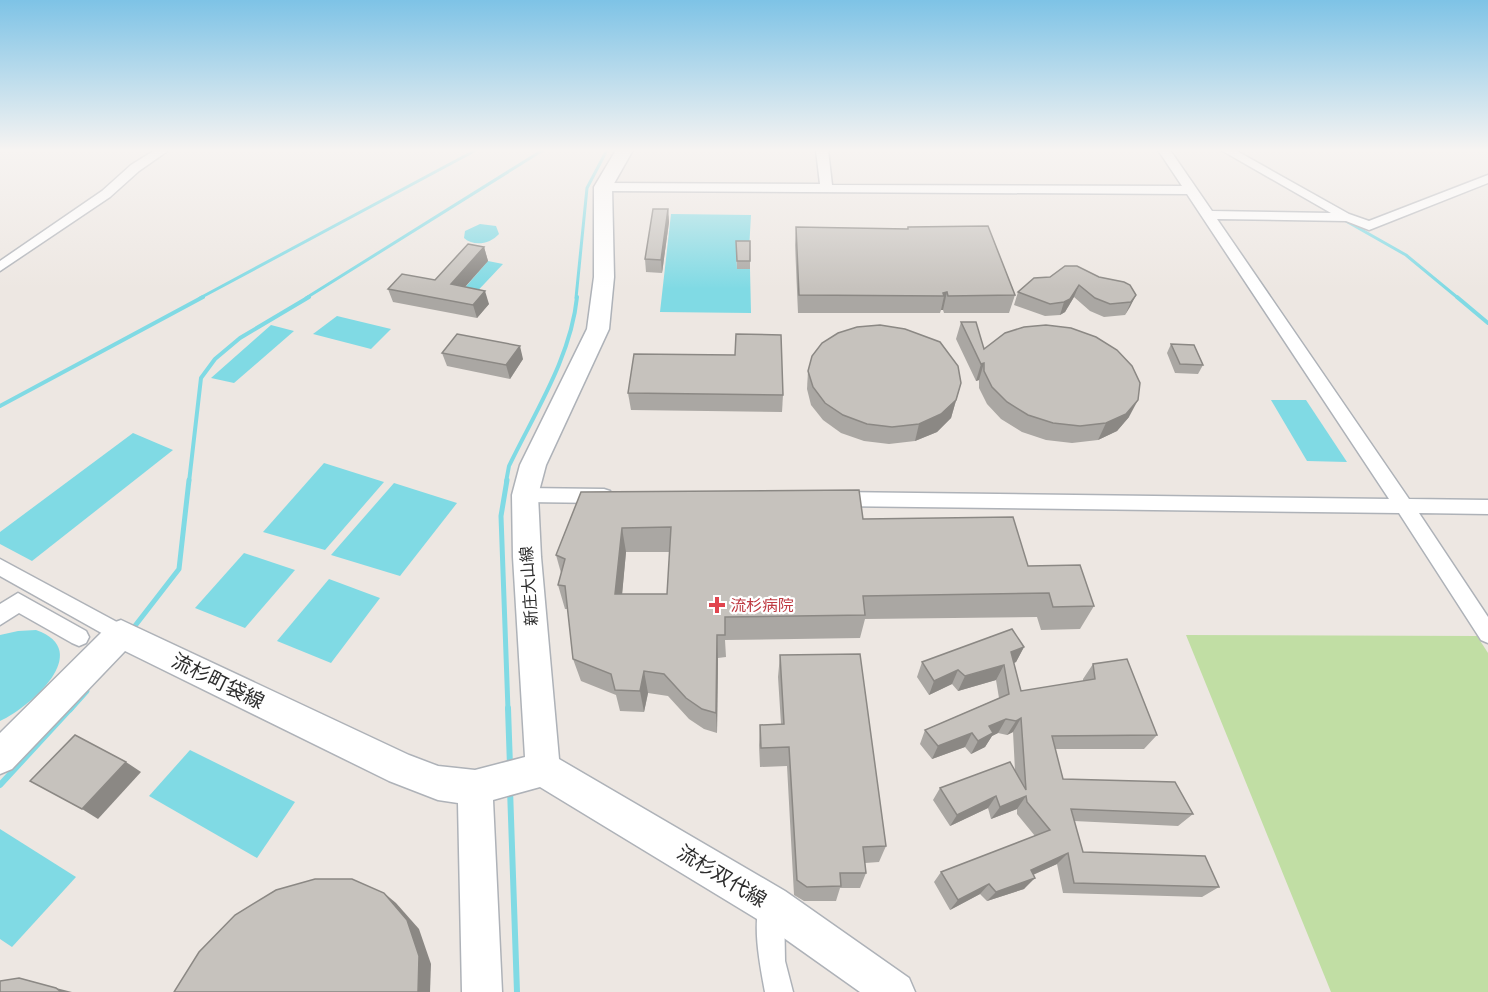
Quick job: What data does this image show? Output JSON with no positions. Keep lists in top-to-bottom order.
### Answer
{
  "streets": {
    "main road": ["新庄大山線", "流杉町袋線", "流杉双代線"]
  },
  "crossings": [
    ["新庄大山線", "流杉双代線"]
  ],
  "places": {
    "health": ["流杉病院"]
  }
}
